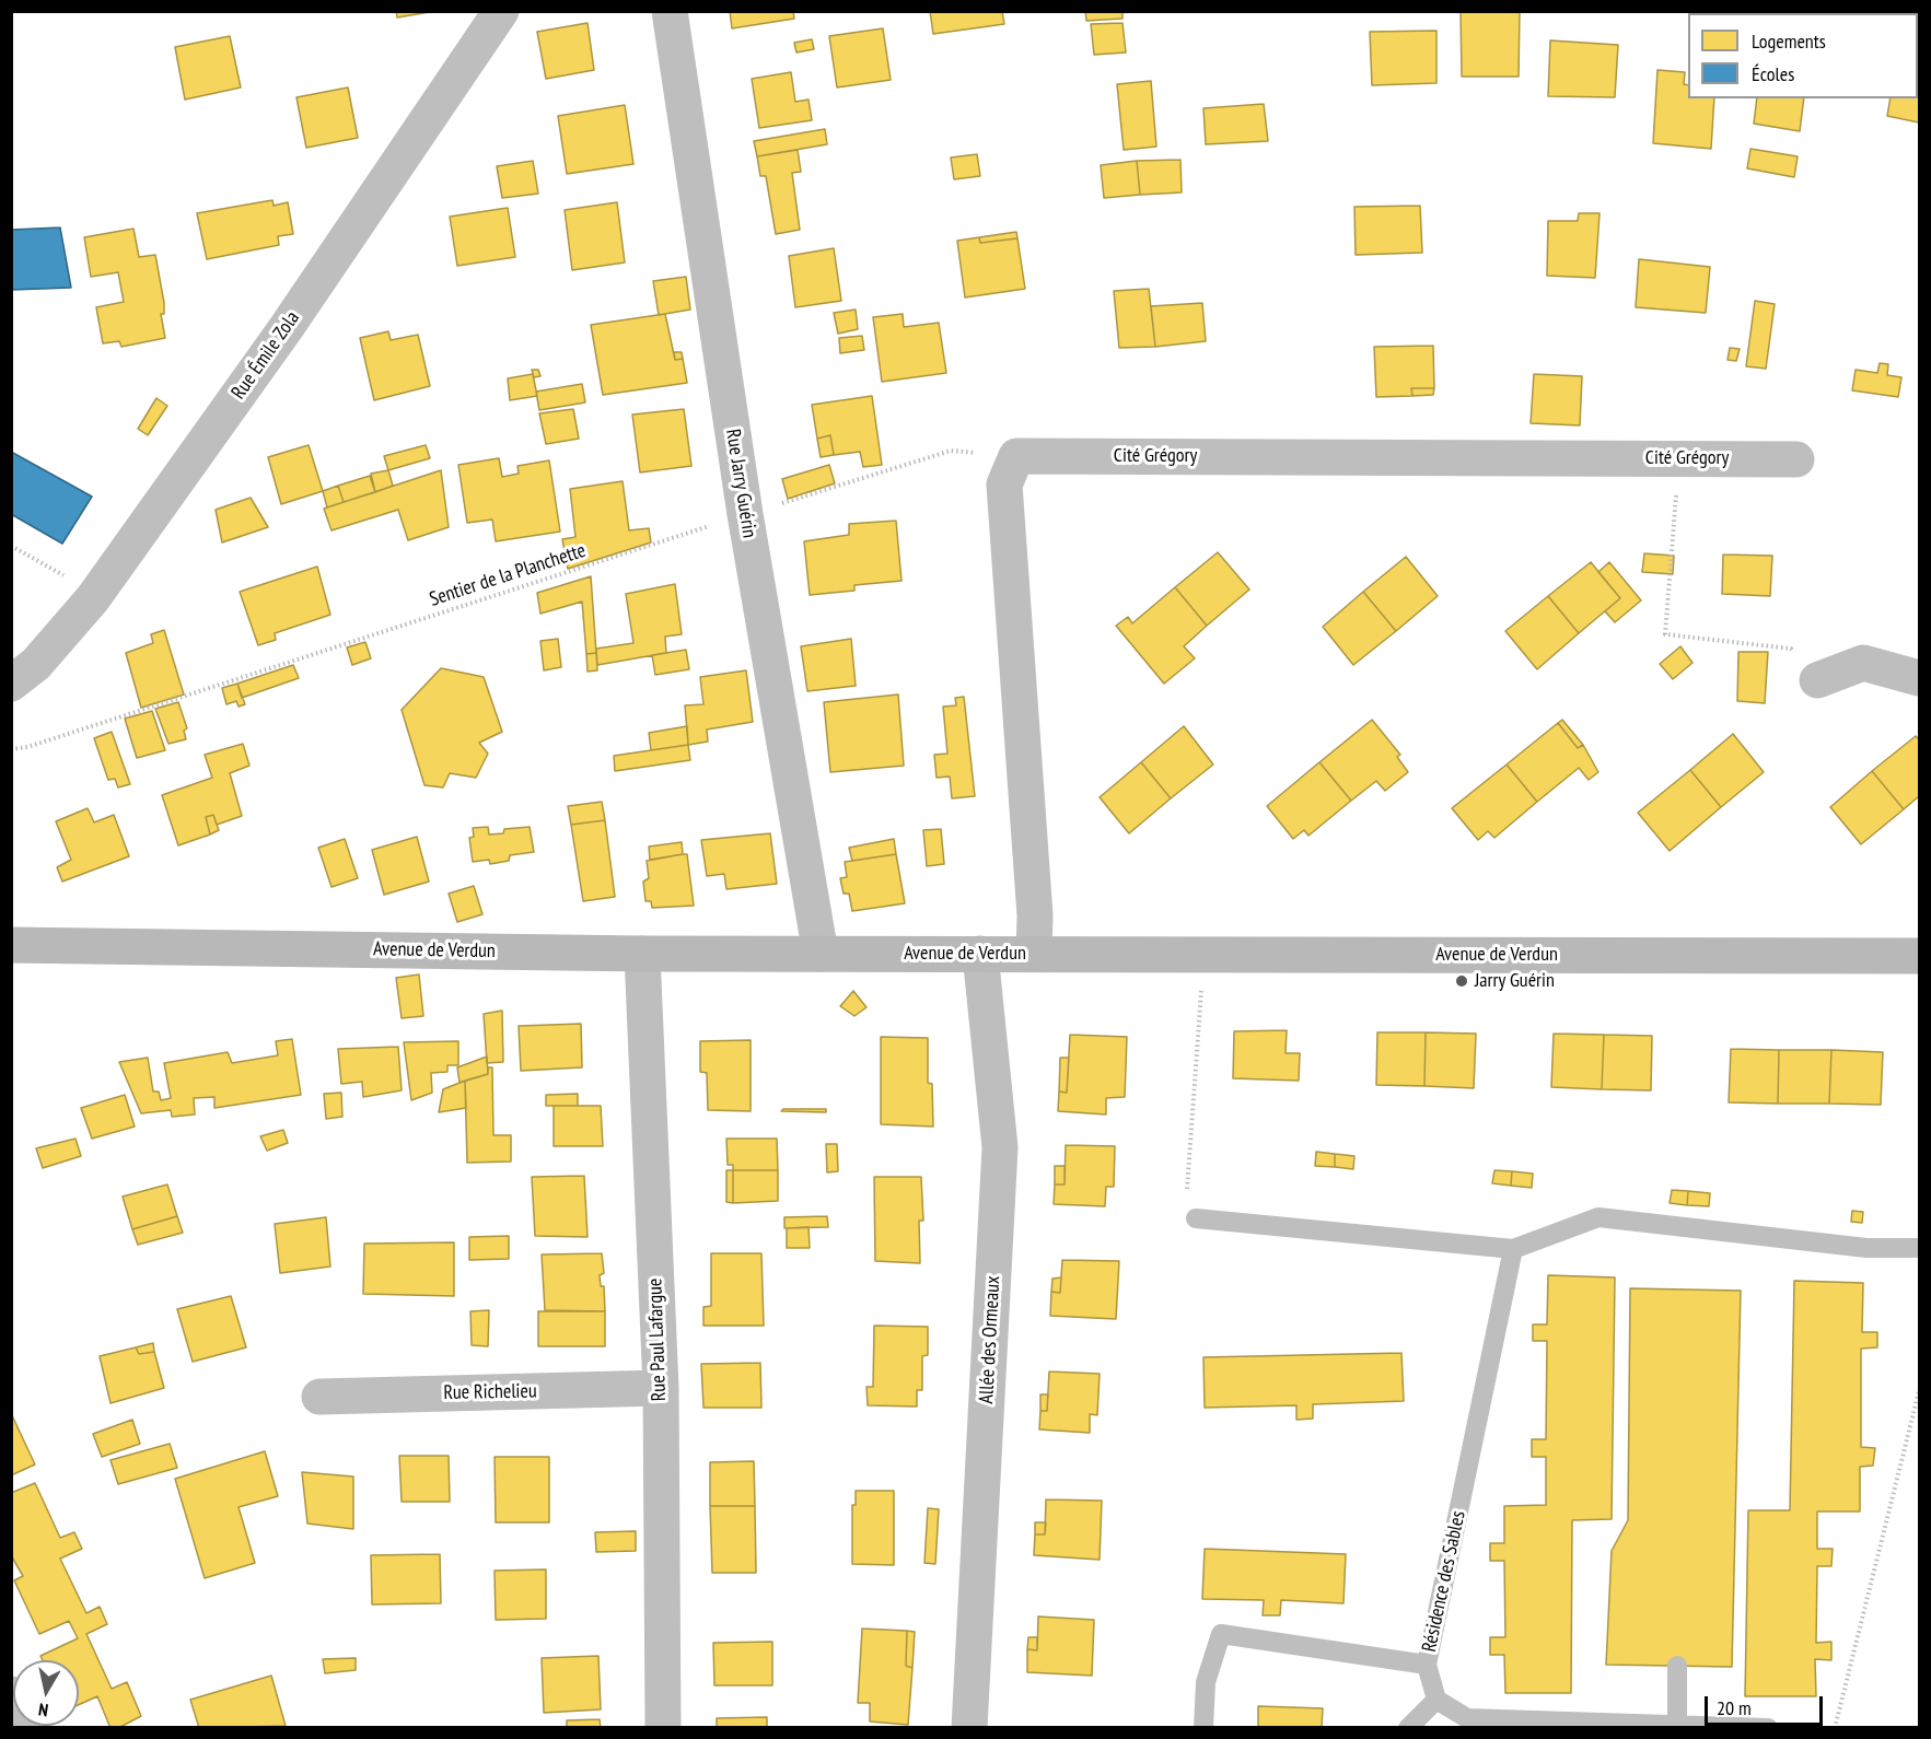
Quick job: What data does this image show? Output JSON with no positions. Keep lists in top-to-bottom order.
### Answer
{
  "streets": {
    "street": [
      "Rue Émile Zola",
      "Cité Grégory",
      "Rue Jarry Guérin",
      "Avenue de Verdun",
      "Rue Paul Lafargue",
      "Allée des Ormeaux",
      "Rue Richelieu"
    ],
    "lane": ["Résidence des Sables"],
    "path": ["Sentier de la Planchette"]
  },
  "crossings": [
    ["Cité Grégory", "Sentier de la Planchette"],
    ["Rue Jarry Guérin", "Sentier de la Planchette"],
    ["Rue Jarry Guérin", "Avenue de Verdun"],
    ["Avenue de Verdun", "Rue Paul Lafargue"],
    ["Avenue de Verdun", "Allée des Ormeaux"],
    ["Rue Paul Lafargue", "Rue Richelieu"]
  ],
  "places": ["Jarry Guérin"],
  "legend": ["Logements", "Écoles"],
  "scale_bar": "20 m",
  "north": "bottom"
}
